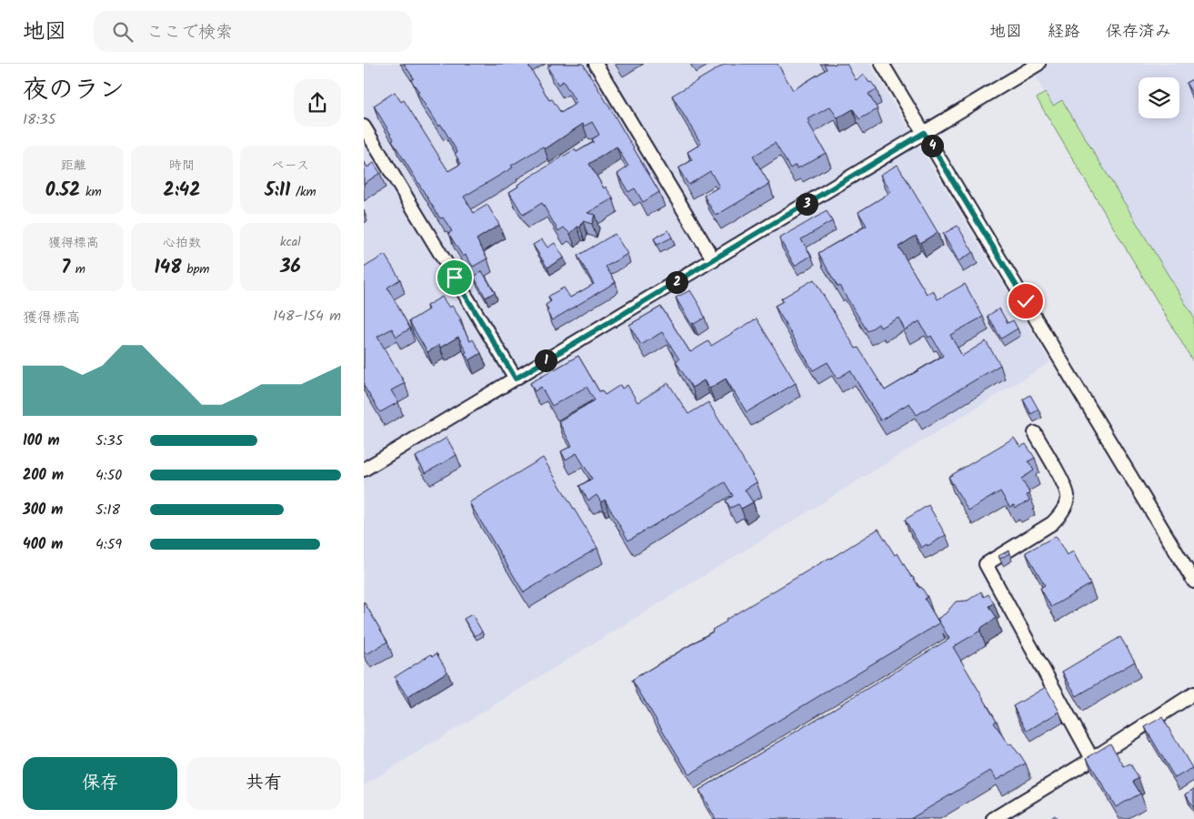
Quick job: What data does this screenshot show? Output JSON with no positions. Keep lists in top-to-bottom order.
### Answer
{
  "page": {
    "header": "地図",
    "search": "ここで検索",
    "nav": ["地図", "経路", "保存済み"],
    "heading": ["夜のラン", "18:35"],
    "pins": [
      "4",
      "3",
      "2",
      "1"
    ],
    "stats": [
      ["距離", "0.52 km"],
      ["時間", "2:42"],
      ["ペース", "5:11 /km"],
      ["獲得標高", "7 m"],
      ["心拍数", "148 bpm"],
      ["kcal", "36"]
    ],
    "chart": ["獲得標高", "148–154 m"],
    "list": [
      {
        "name": "100 m",
        "note": "5:35"
      },
      {
        "name": "200 m",
        "note": "4:50"
      },
      {
        "name": "300 m",
        "note": "5:18"
      },
      {
        "name": "400 m",
        "note": "4:59"
      }
    ],
    "buttons": ["保存", "共有"]
  }
}
